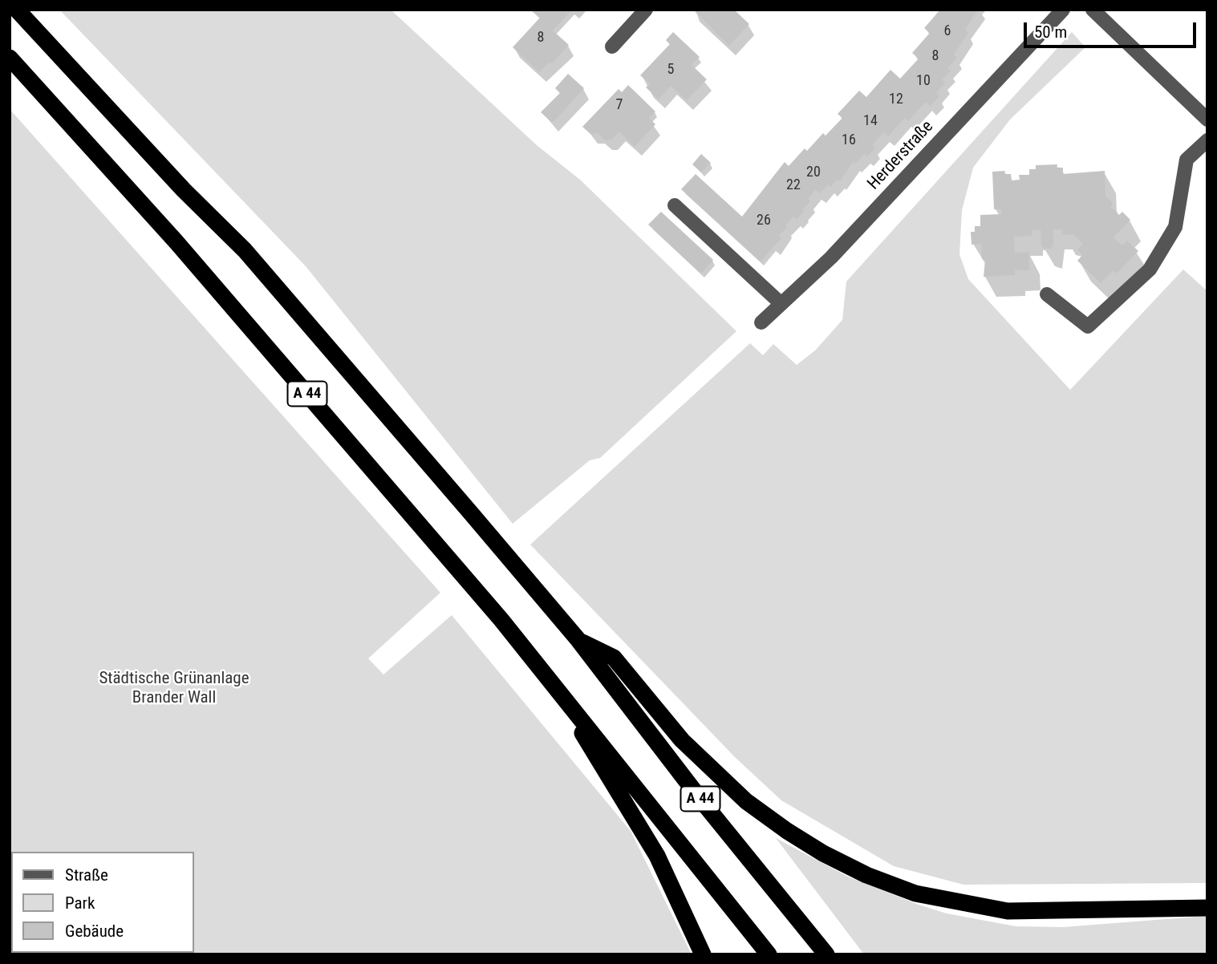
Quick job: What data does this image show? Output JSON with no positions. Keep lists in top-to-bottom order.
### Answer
{
  "streets": {
    "highway": ["A 44"],
    "street": ["Herderstraße"]
  },
  "parks": ["Städtische Grünanlage Brander Wall"],
  "house_numbers": [
    "6",
    "8",
    "8",
    "5",
    "10",
    "12",
    "7",
    "14",
    "16",
    "20",
    "22",
    "26"
  ],
  "legend": ["Straße", "Park", "Gebäude"],
  "scale_bar": "50 m"
}
